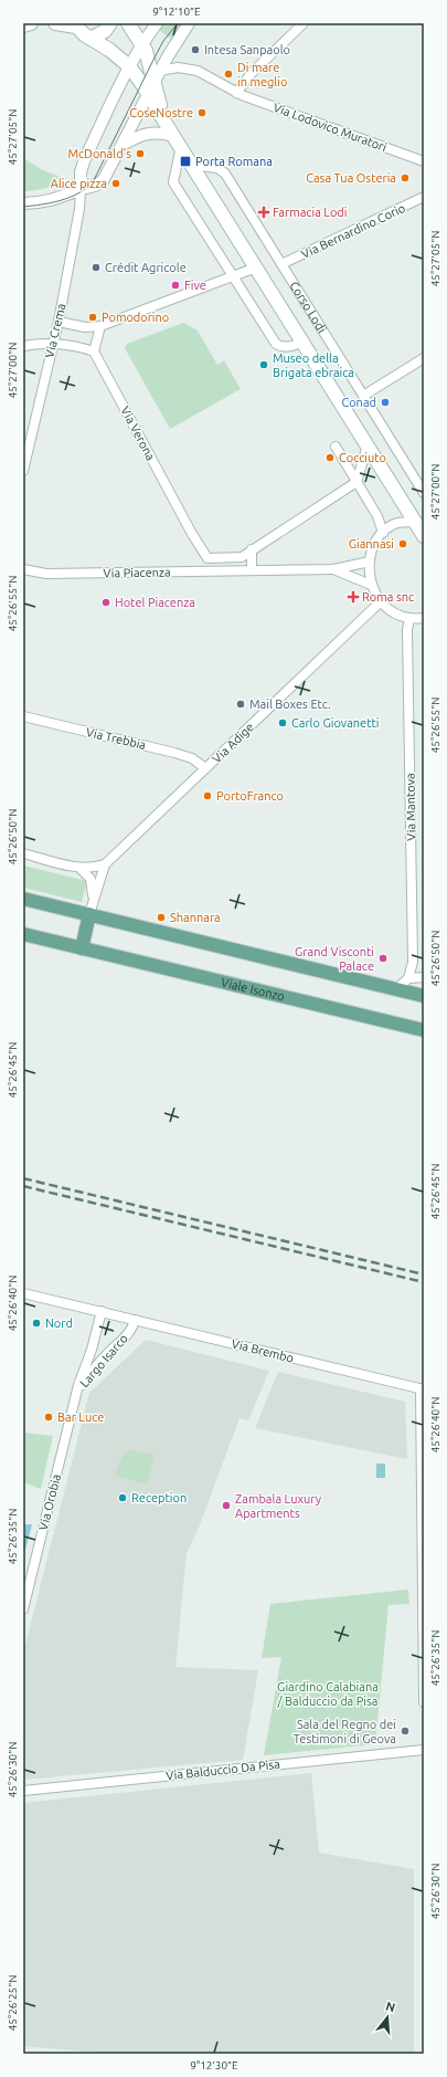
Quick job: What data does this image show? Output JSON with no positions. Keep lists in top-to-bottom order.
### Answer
{
  "streets": {
    "main road": ["Corso Lodi", "Viale Isonzo"],
    "street": [
      "Via Lodovico Muratori",
      "Via Bernardino Corio",
      "Via Crema",
      "Via Verona",
      "Via Piacenza",
      "Via Trebbia",
      "Via Adige",
      "Via Mantova",
      "Via Brembo",
      "Largo Isarco",
      "Via Orobia",
      "Via Balduccio Da Pisa"
    ]
  },
  "crossings": [
    ["Via Bernardino Corio", "Corso Lodi"],
    ["Via Trebbia", "Via Adige"],
    ["Via Brembo", "Largo Isarco"],
    ["Largo Isarco", "Via Orobia"]
  ],
  "parks": ["Giardino Calabiana / Balduccio da Pisa"],
  "places": {
    "other": [
      "Intesa Sanpaolo",
      "Di mare in meglio",
      "CoseNostre",
      "McDonald's",
      "Casa Tua Osteria",
      "Alice pizza",
      "Crédit Agricole",
      "Five",
      "Pomodorino",
      "Museo della Brigata ebraica",
      "Conad",
      "Cocciuto",
      "Giannasi",
      "Hotel Piacenza",
      "Mail Boxes Etc.",
      "Carlo Giovanetti",
      "PortoFranco",
      "Shannara",
      "Grand Visconti Palace",
      "Nord",
      "Bar Luce",
      "Reception",
      "Zambala Luxury Apartments",
      "Sala del Regno dei Testimoni di Geova"
    ],
    "transit": ["Porta Romana"],
    "health": ["Farmacia Lodi", "Roma snc"]
  },
  "north": "top",
  "coordinates": [
    "9°12'10\"E",
    "45°27'05\"N",
    "45°27'00\"N",
    "45°26'55\"N",
    "45°26'50\"N",
    "45°26'45\"N",
    "45°26'40\"N",
    "45°26'35\"N",
    "45°26'30\"N",
    "45°26'25\"N",
    "9°12'30\"E"
  ]
}
